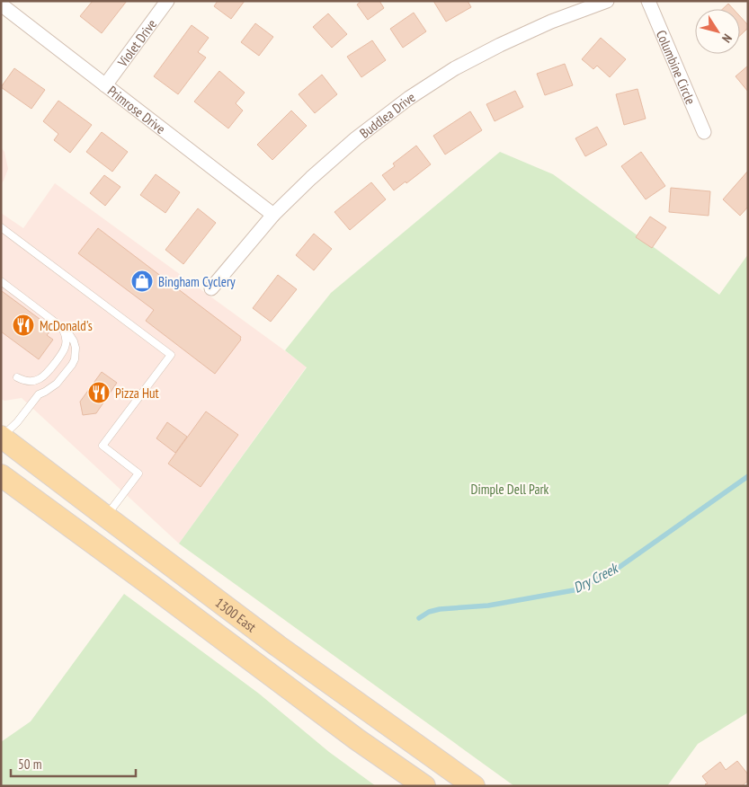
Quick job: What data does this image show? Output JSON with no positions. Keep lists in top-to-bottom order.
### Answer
{
  "streets": {
    "main road": ["1300 East"],
    "street": [
      "Violet Drive",
      "Columbine Circle",
      "Primrose Drive",
      "Buddlea Drive"
    ]
  },
  "crossings": [
    ["Violet Drive", "Primrose Drive"],
    ["Primrose Drive", "Buddlea Drive"]
  ],
  "water": ["Dry Creek"],
  "parks": ["Dimple Dell Park"],
  "places": {
    "shop": ["Bingham Cyclery"],
    "restaurant": ["McDonald's", "Pizza Hut"]
  },
  "scale_bar": "50 m",
  "north": "bottom right"
}
